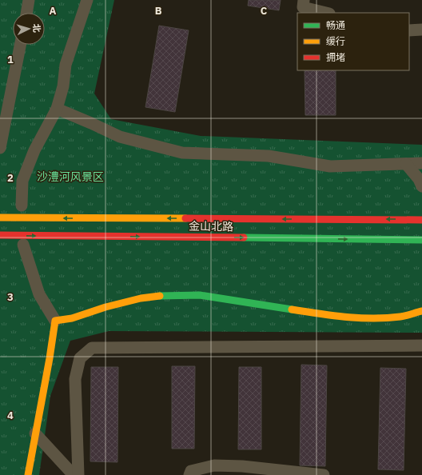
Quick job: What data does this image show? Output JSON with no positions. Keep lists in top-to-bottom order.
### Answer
{
  "streets": {
    "main road": ["金山北路"]
  },
  "parks": ["沙澧河风景区"],
  "legend": ["畅通", "缓行", "拥堵"],
  "north": "right",
  "grid": {
    "columns": ["A", "B", "C"],
    "rows": [
      "1",
      "2",
      "3",
      "4"
    ]
  }
}
